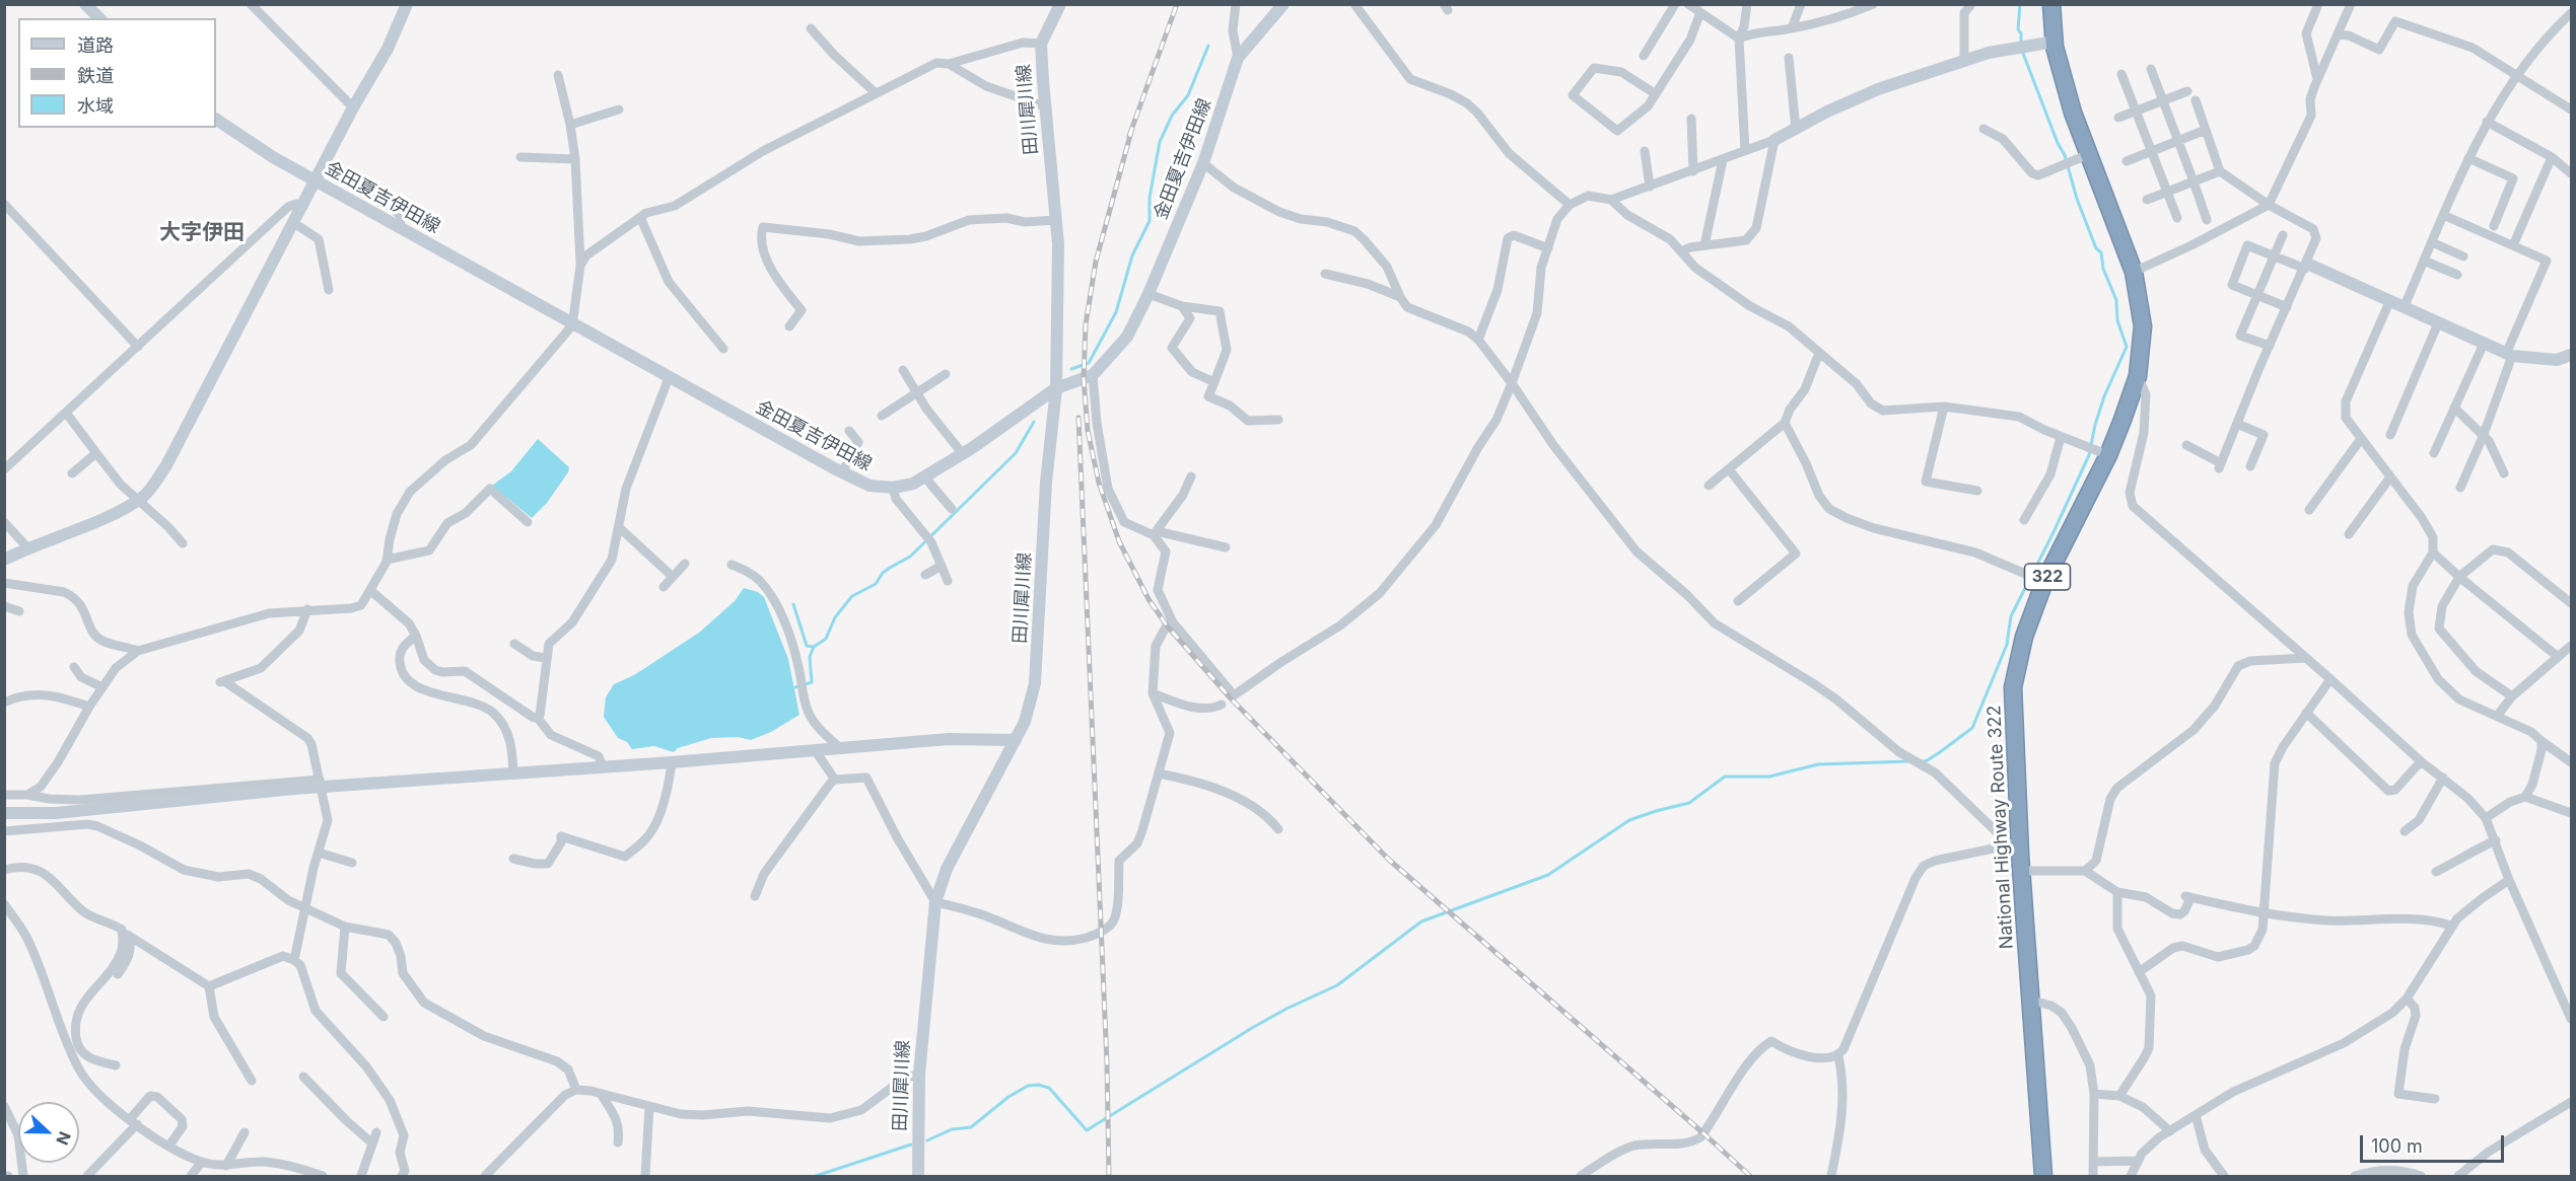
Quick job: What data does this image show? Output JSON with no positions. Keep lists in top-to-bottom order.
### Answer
{
  "streets": {
    "highway": ["322", "National Highway Route 322"],
    "main road": ["田川犀川線", "金田夏吉伊田線"]
  },
  "crossings": [
    ["田川犀川線", "金田夏吉伊田線"]
  ],
  "districts": ["大字伊田"],
  "legend": ["道路", "鉄道", "水域"],
  "scale_bar": "100 m",
  "north": "right"
}
